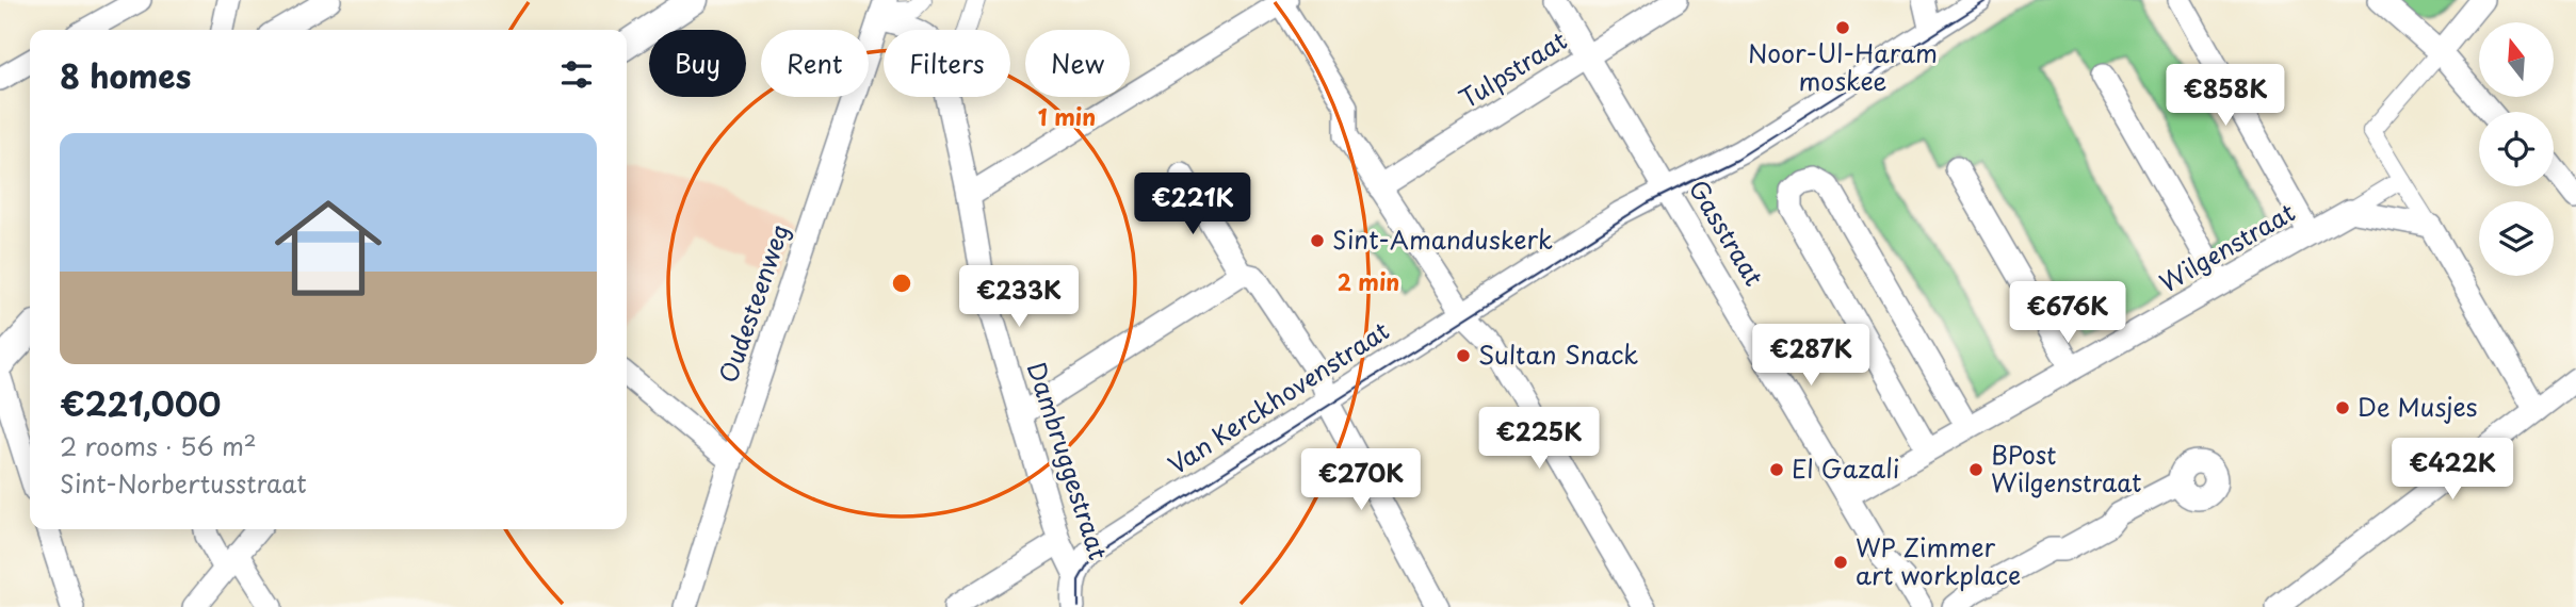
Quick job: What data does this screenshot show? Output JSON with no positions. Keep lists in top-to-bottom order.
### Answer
{
  "streets": {
    "street": [
      "Tulpstraat",
      "Gasstraat",
      "Wilgenstraat",
      "Oudesteenweg",
      "Van Kerckhovenstraat",
      "Dambruggestraat"
    ]
  },
  "crossings": [
    ["Tulpstraat", "Gasstraat"],
    ["Gasstraat", "Wilgenstraat"],
    ["Gasstraat", "Van Kerckhovenstraat"],
    ["Oudesteenweg", "Dambruggestraat"],
    ["Van Kerckhovenstraat", "Dambruggestraat"]
  ],
  "places": [
    "Noor-Ul-Haram moskee",
    "Sint-Amanduskerk",
    "Sultan Snack",
    "De Musjes",
    "El Gazali",
    "BPost Wilgenstraat",
    "WP Zimmer art workplace"
  ],
  "north": "top",
  "page": {
    "chip": [
      "Buy",
      "Rent",
      "Filters",
      "New"
    ],
    "heading": "8 homes",
    "price": [
      "€858K",
      "€221K",
      "€233K",
      "€676K",
      "€287K",
      "€225K",
      "€422K",
      "€270K"
    ],
    "list": [
      {
        "name": "€221,000",
        "note": "2 rooms · 56 m² · Sint-Norbertusstraat"
      }
    ]
  },
  "rings": ["1 min", "2 min"]
}
